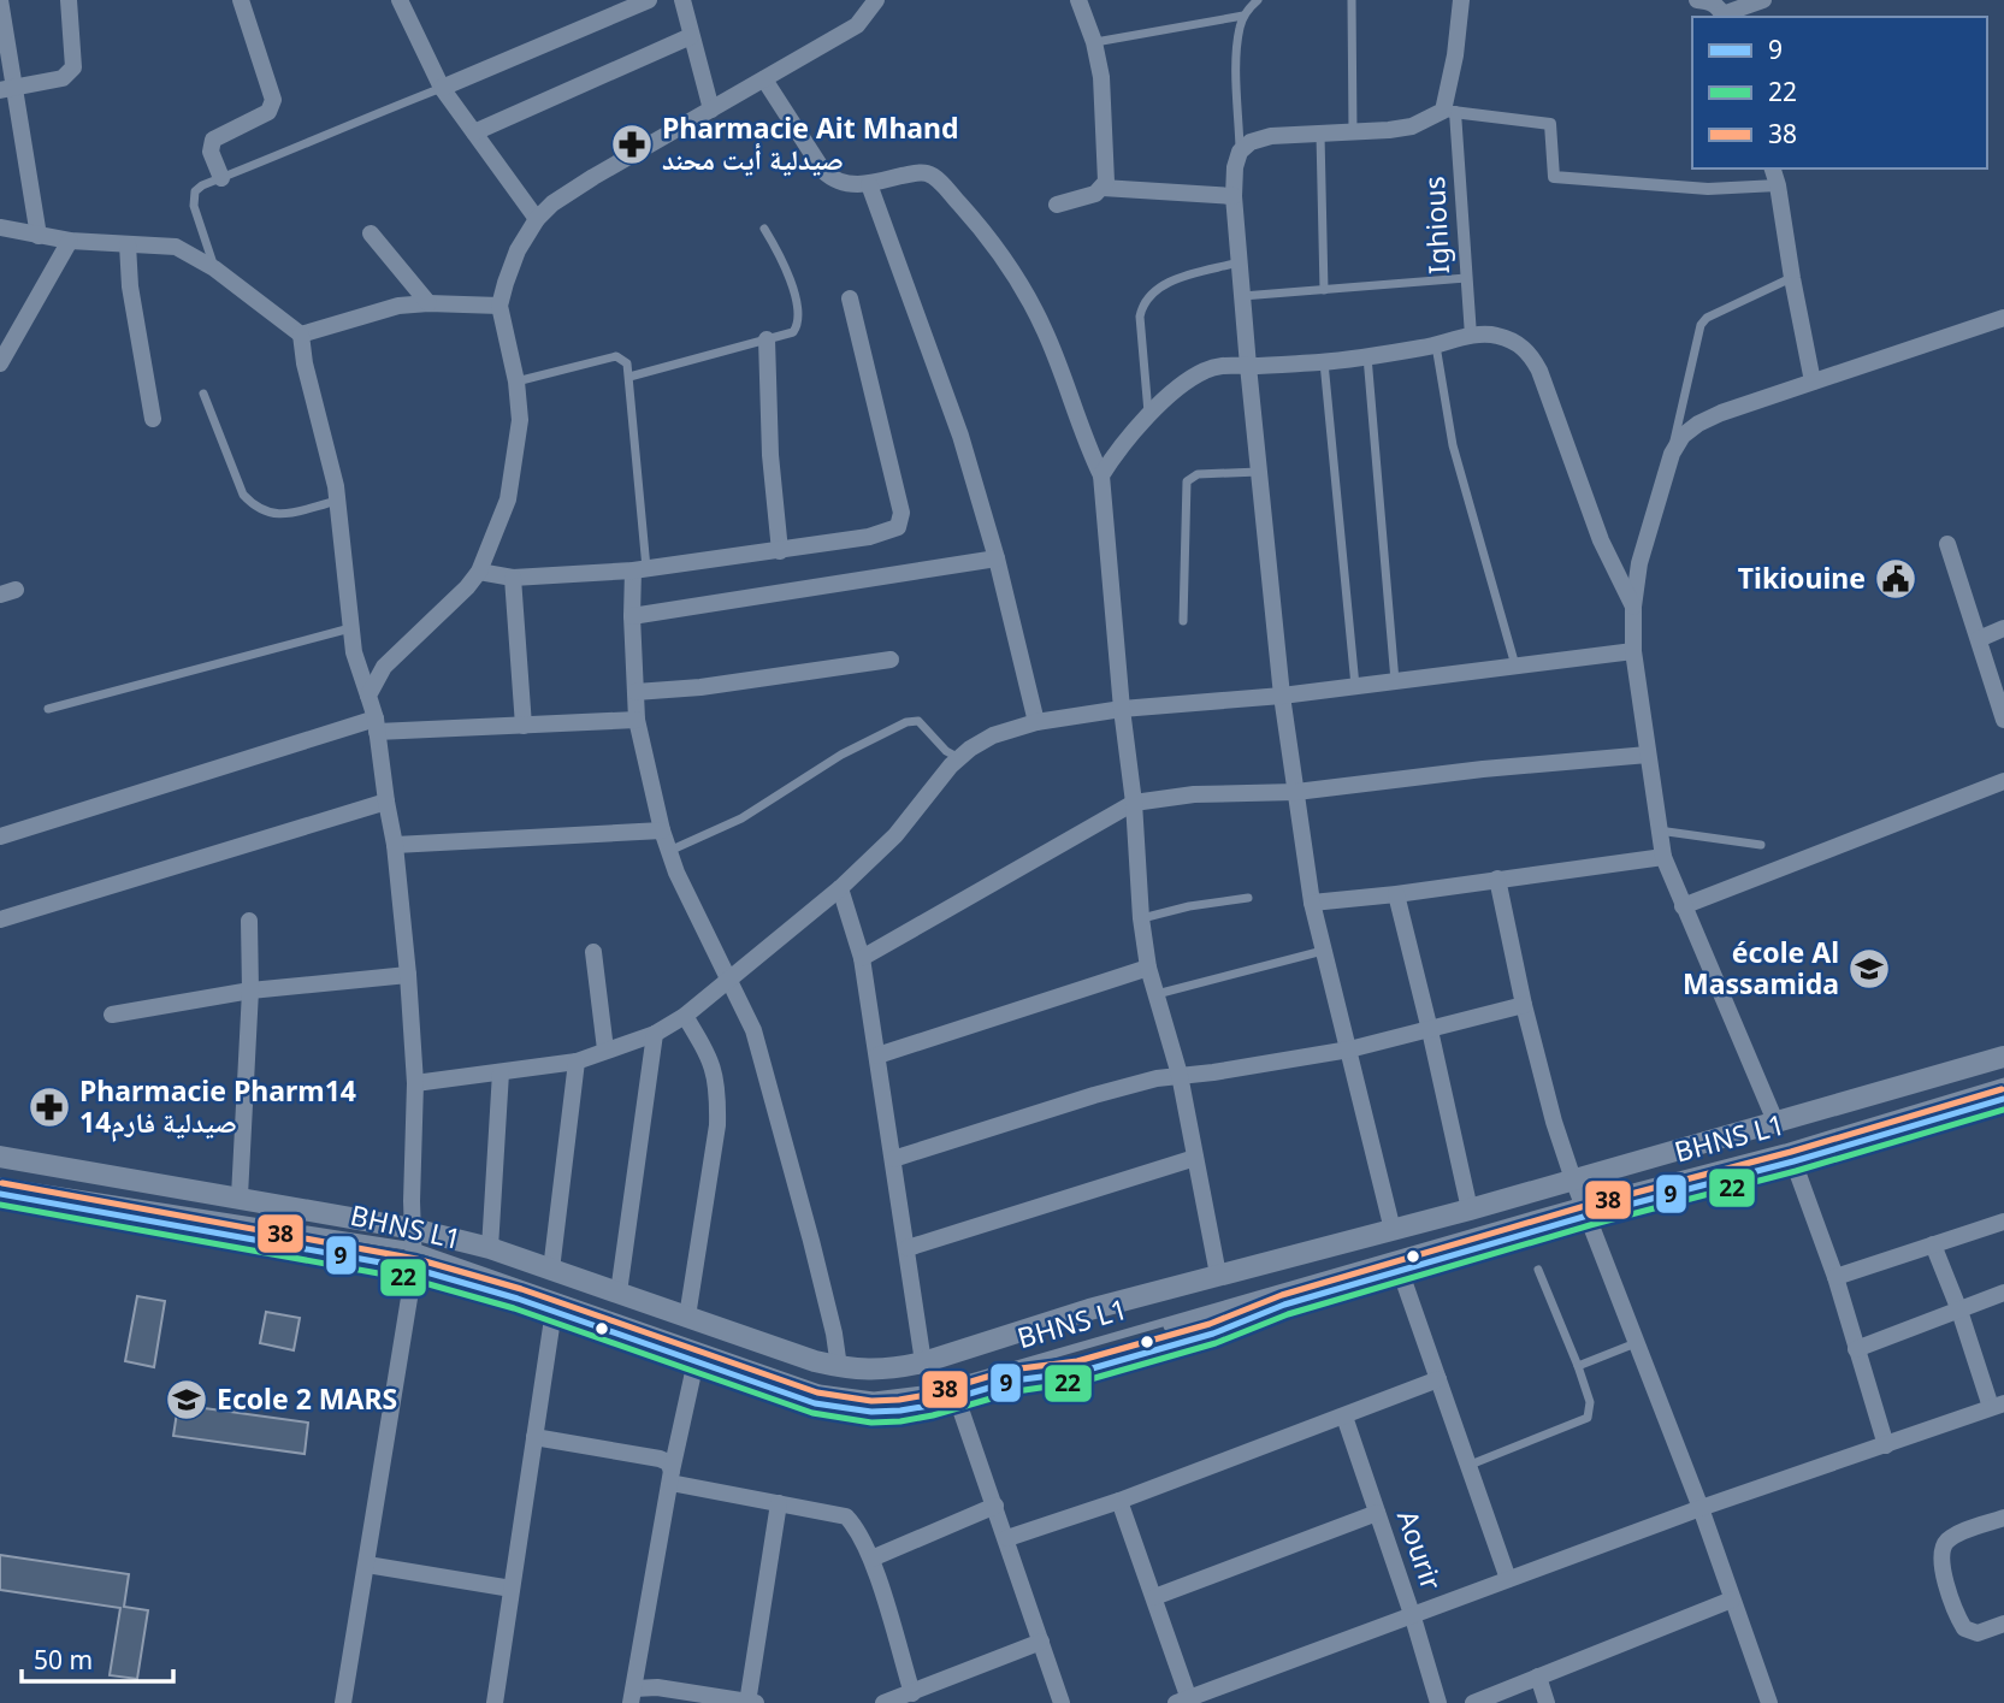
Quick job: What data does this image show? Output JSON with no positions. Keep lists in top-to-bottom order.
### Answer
{
  "streets": {
    "street": ["Ighious", "Aourir"],
    "lane": ["BHNS L1"]
  },
  "places": {
    "pharmacy": ["Pharmacie Ait Mhand صيدلية أيت محند", "Pharmacie Pharm14 صيدلية فارم14"],
    "public building": ["Tikiouine"],
    "school or university": ["école Al Massamida", "Ecole 2 MARS"]
  },
  "lines": ["transit line 38", "transit line 9", "transit line 22"],
  "legend": ["9", "22", "38"],
  "scale_bar": "50 m"
}
